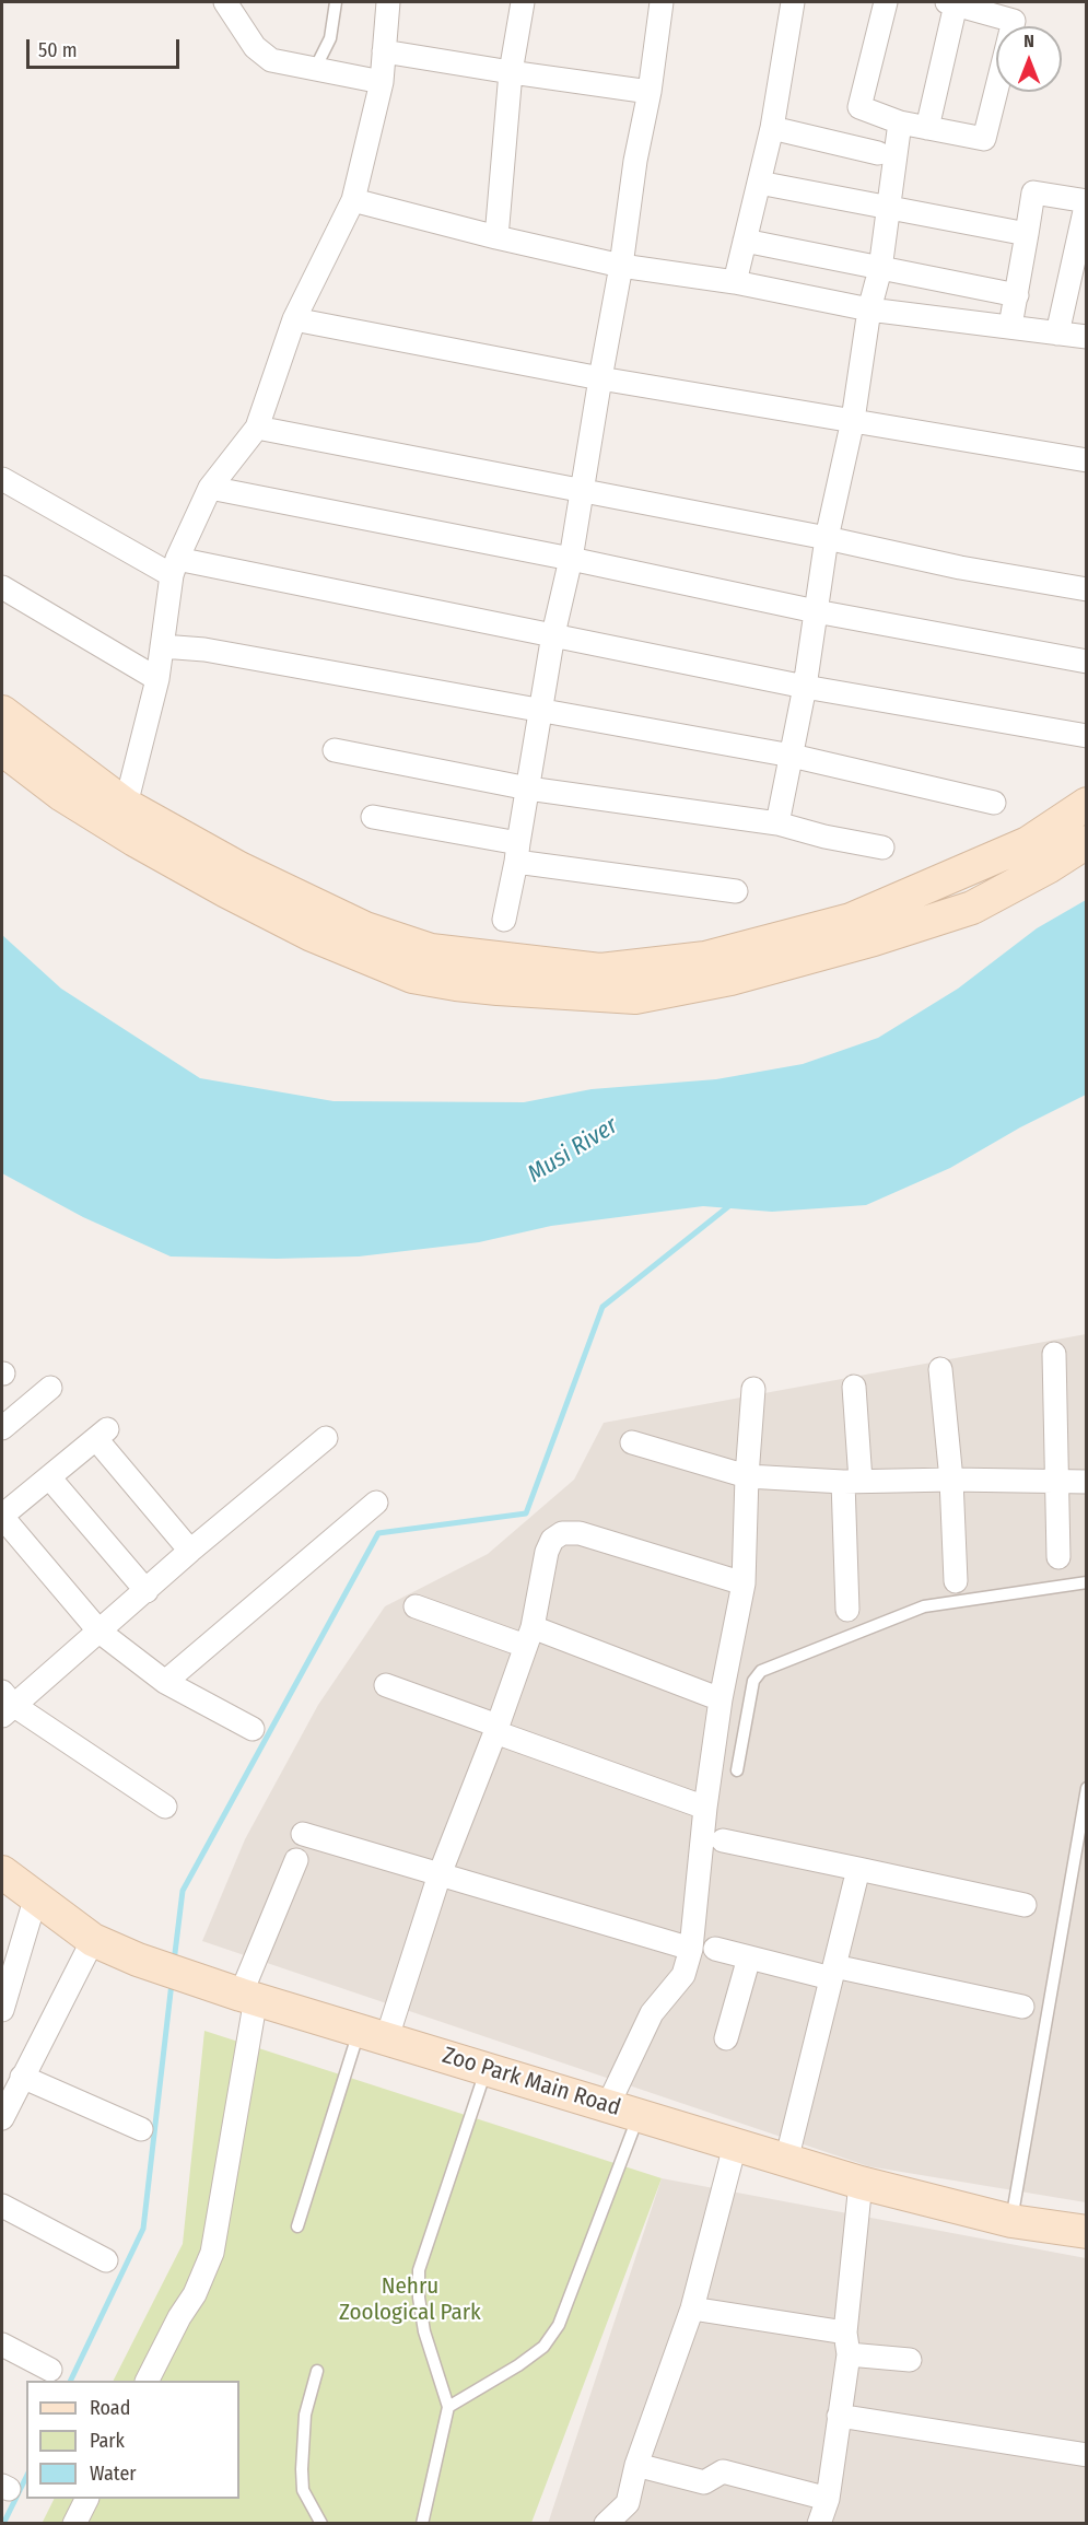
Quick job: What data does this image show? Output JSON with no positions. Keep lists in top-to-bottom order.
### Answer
{
  "streets": {
    "street": ["Zoo Park Main Road"]
  },
  "water": ["Musi River"],
  "parks": ["Nehru Zoological Park"],
  "legend": ["Road", "Park", "Water"],
  "scale_bar": "50 m",
  "north": "top"
}
